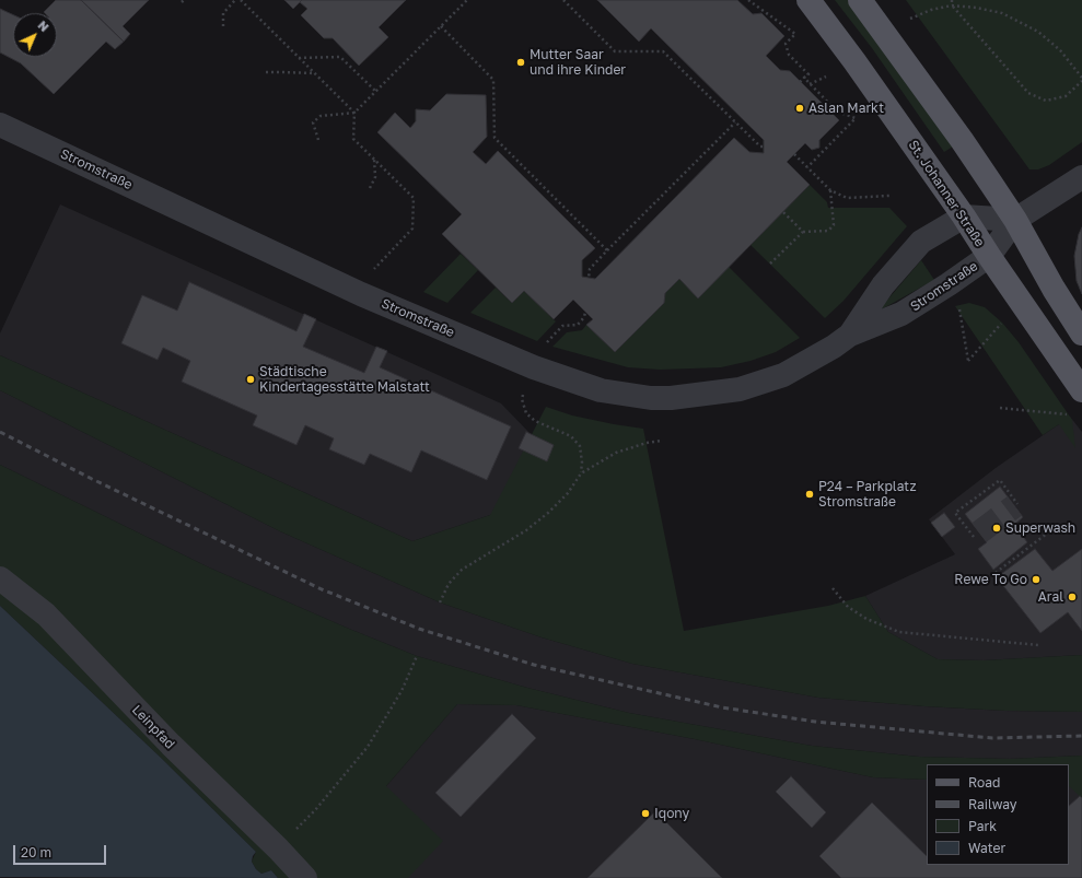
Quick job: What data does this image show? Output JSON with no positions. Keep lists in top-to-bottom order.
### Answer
{
  "streets": {
    "main road": ["St. Johanner Straße"],
    "street": ["Stromstraße", "Leinpfad"]
  },
  "crossings": [
    ["Stromstraße", "St. Johanner Straße"]
  ],
  "places": [
    "Mutter Saar und ihre Kinder",
    "Aslan Markt",
    "Städtische Kindertagesstätte Malstatt",
    "P24 – Parkplatz Stromstraße",
    "Superwash",
    "Rewe To Go",
    "Aral",
    "Iqony"
  ],
  "legend": [
    "Road",
    "Railway",
    "Park",
    "Water"
  ],
  "scale_bar": "20 m",
  "north": "top right"
}
